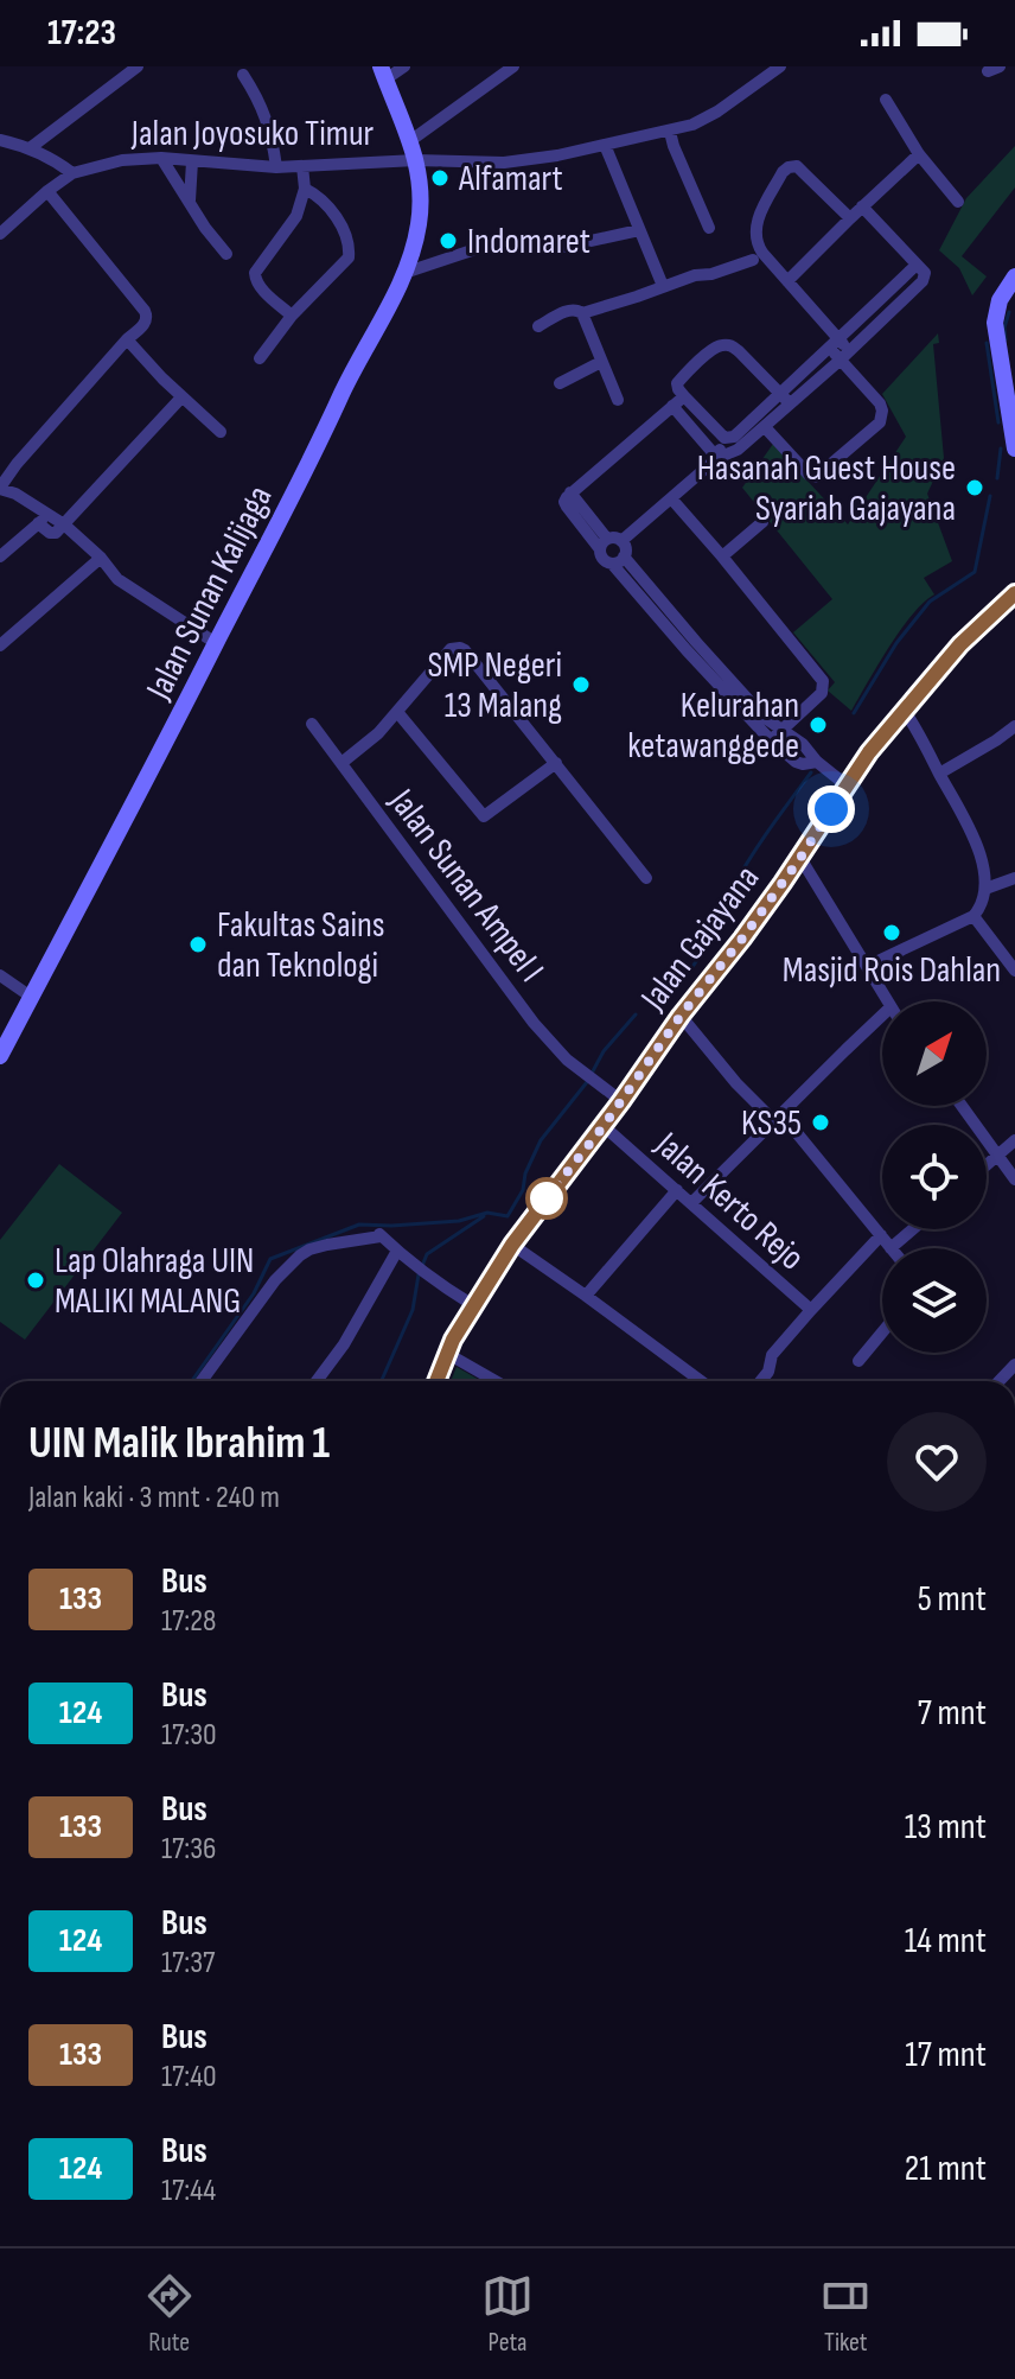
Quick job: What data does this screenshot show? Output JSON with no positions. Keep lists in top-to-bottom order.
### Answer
{
  "streets": {
    "main road": ["Jalan Sunan Kalijaga", "Jalan Gajayana"],
    "street": ["Jalan Joyosuko Timur", "Jalan Sunan Ampel I", "Jalan Kerto Rejo"]
  },
  "crossings": [
    ["Jalan Joyosuko Timur", "Jalan Sunan Kalijaga"],
    ["Jalan Sunan Ampel I", "Jalan Gajayana"],
    ["Jalan Gajayana", "Jalan Kerto Rejo"]
  ],
  "places": [
    "Alfamart",
    "Indomaret",
    "Hasanah Guest House Syariah Gajayana",
    "SMP Negeri 13 Malang",
    "Kelurahan ketawanggede",
    "Masjid Rois Dahlan",
    "Fakultas Sains dan Teknologi",
    "KS35",
    "Lap Olahraga UIN MALIKI MALANG"
  ],
  "lines": ["bus line 133"],
  "north": "top right",
  "page": {
    "status": "17:23",
    "heading": ["UIN Malik Ibrahim 1", "Jalan kaki · 3 mnt · 240 m"],
    "list": [
      {
        "mark": "133",
        "name": "Bus",
        "note": "17:28",
        "value": "5 mnt"
      },
      {
        "mark": "124",
        "name": "Bus",
        "note": "17:30",
        "value": "7 mnt"
      },
      {
        "mark": "133",
        "name": "Bus",
        "note": "17:36",
        "value": "13 mnt"
      },
      {
        "mark": "124",
        "name": "Bus",
        "note": "17:37",
        "value": "14 mnt"
      },
      {
        "mark": "133",
        "name": "Bus",
        "note": "17:40",
        "value": "17 mnt"
      },
      {
        "mark": "124",
        "name": "Bus",
        "note": "17:44",
        "value": "21 mnt"
      }
    ],
    "tabs": ["Rute", "Peta", "Tiket"]
  }
}
